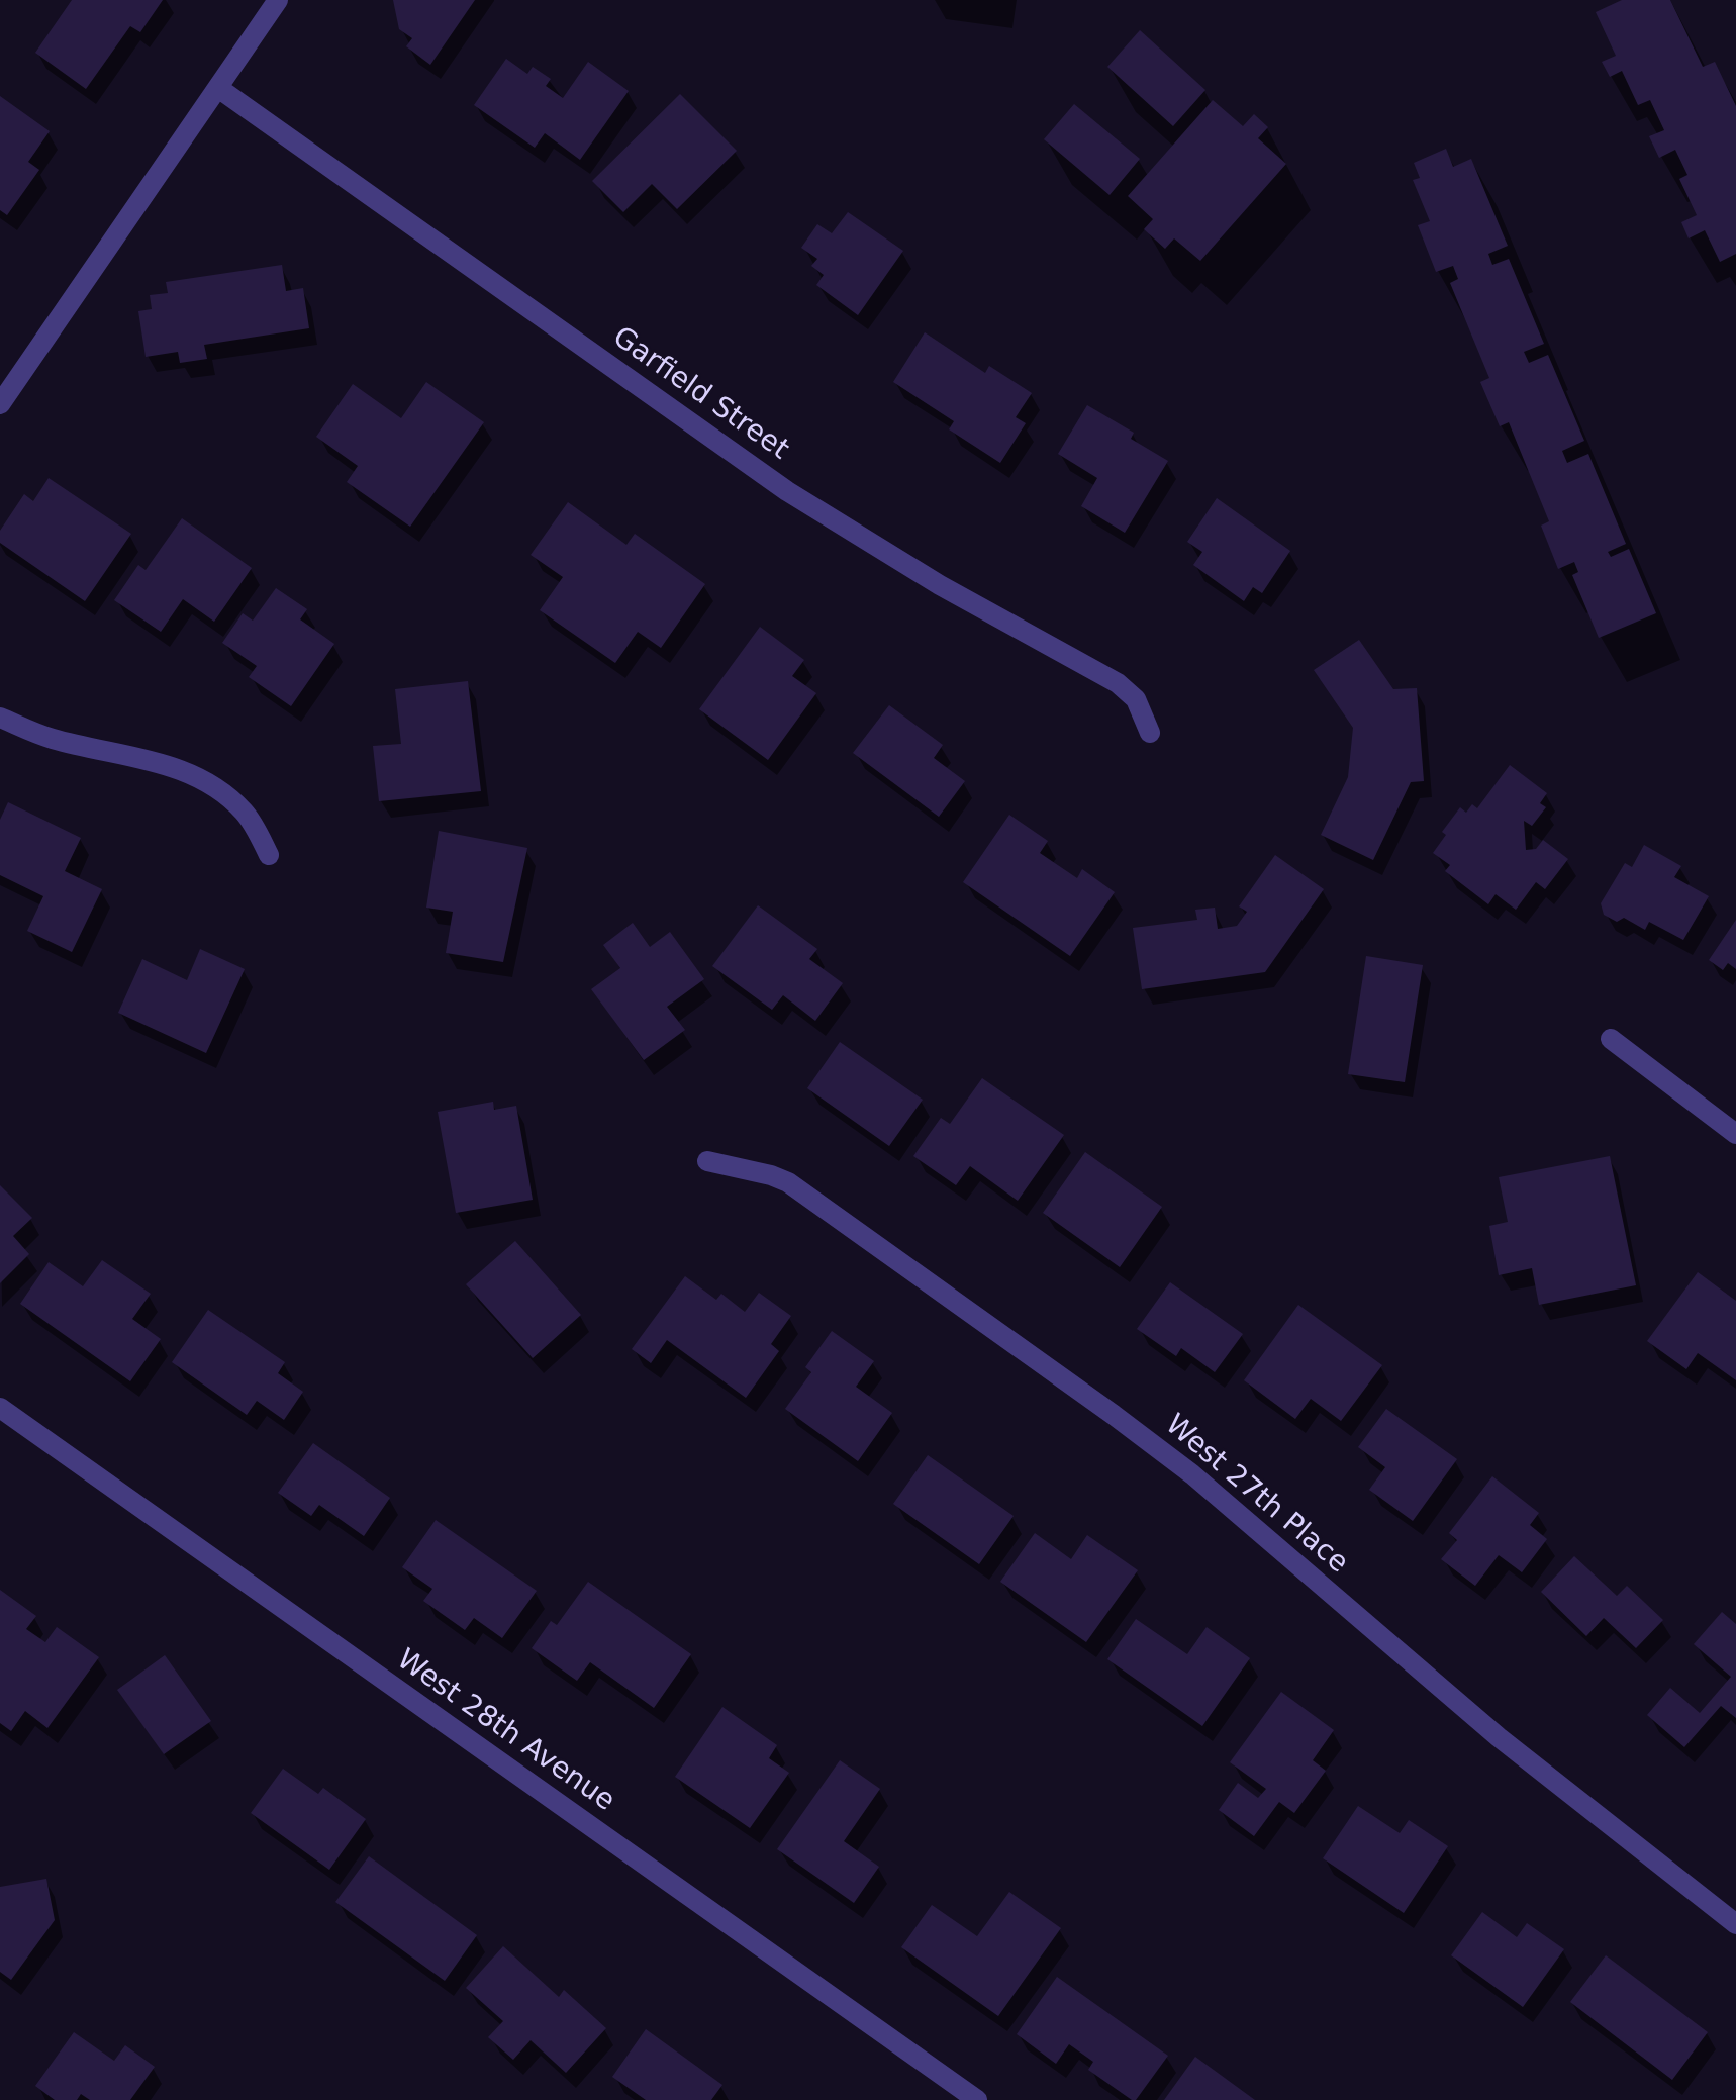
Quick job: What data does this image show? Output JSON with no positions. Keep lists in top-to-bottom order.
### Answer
{
  "streets": {
    "street": ["Garfield Street", "West 27th Place", "West 28th Avenue"]
  }
}
